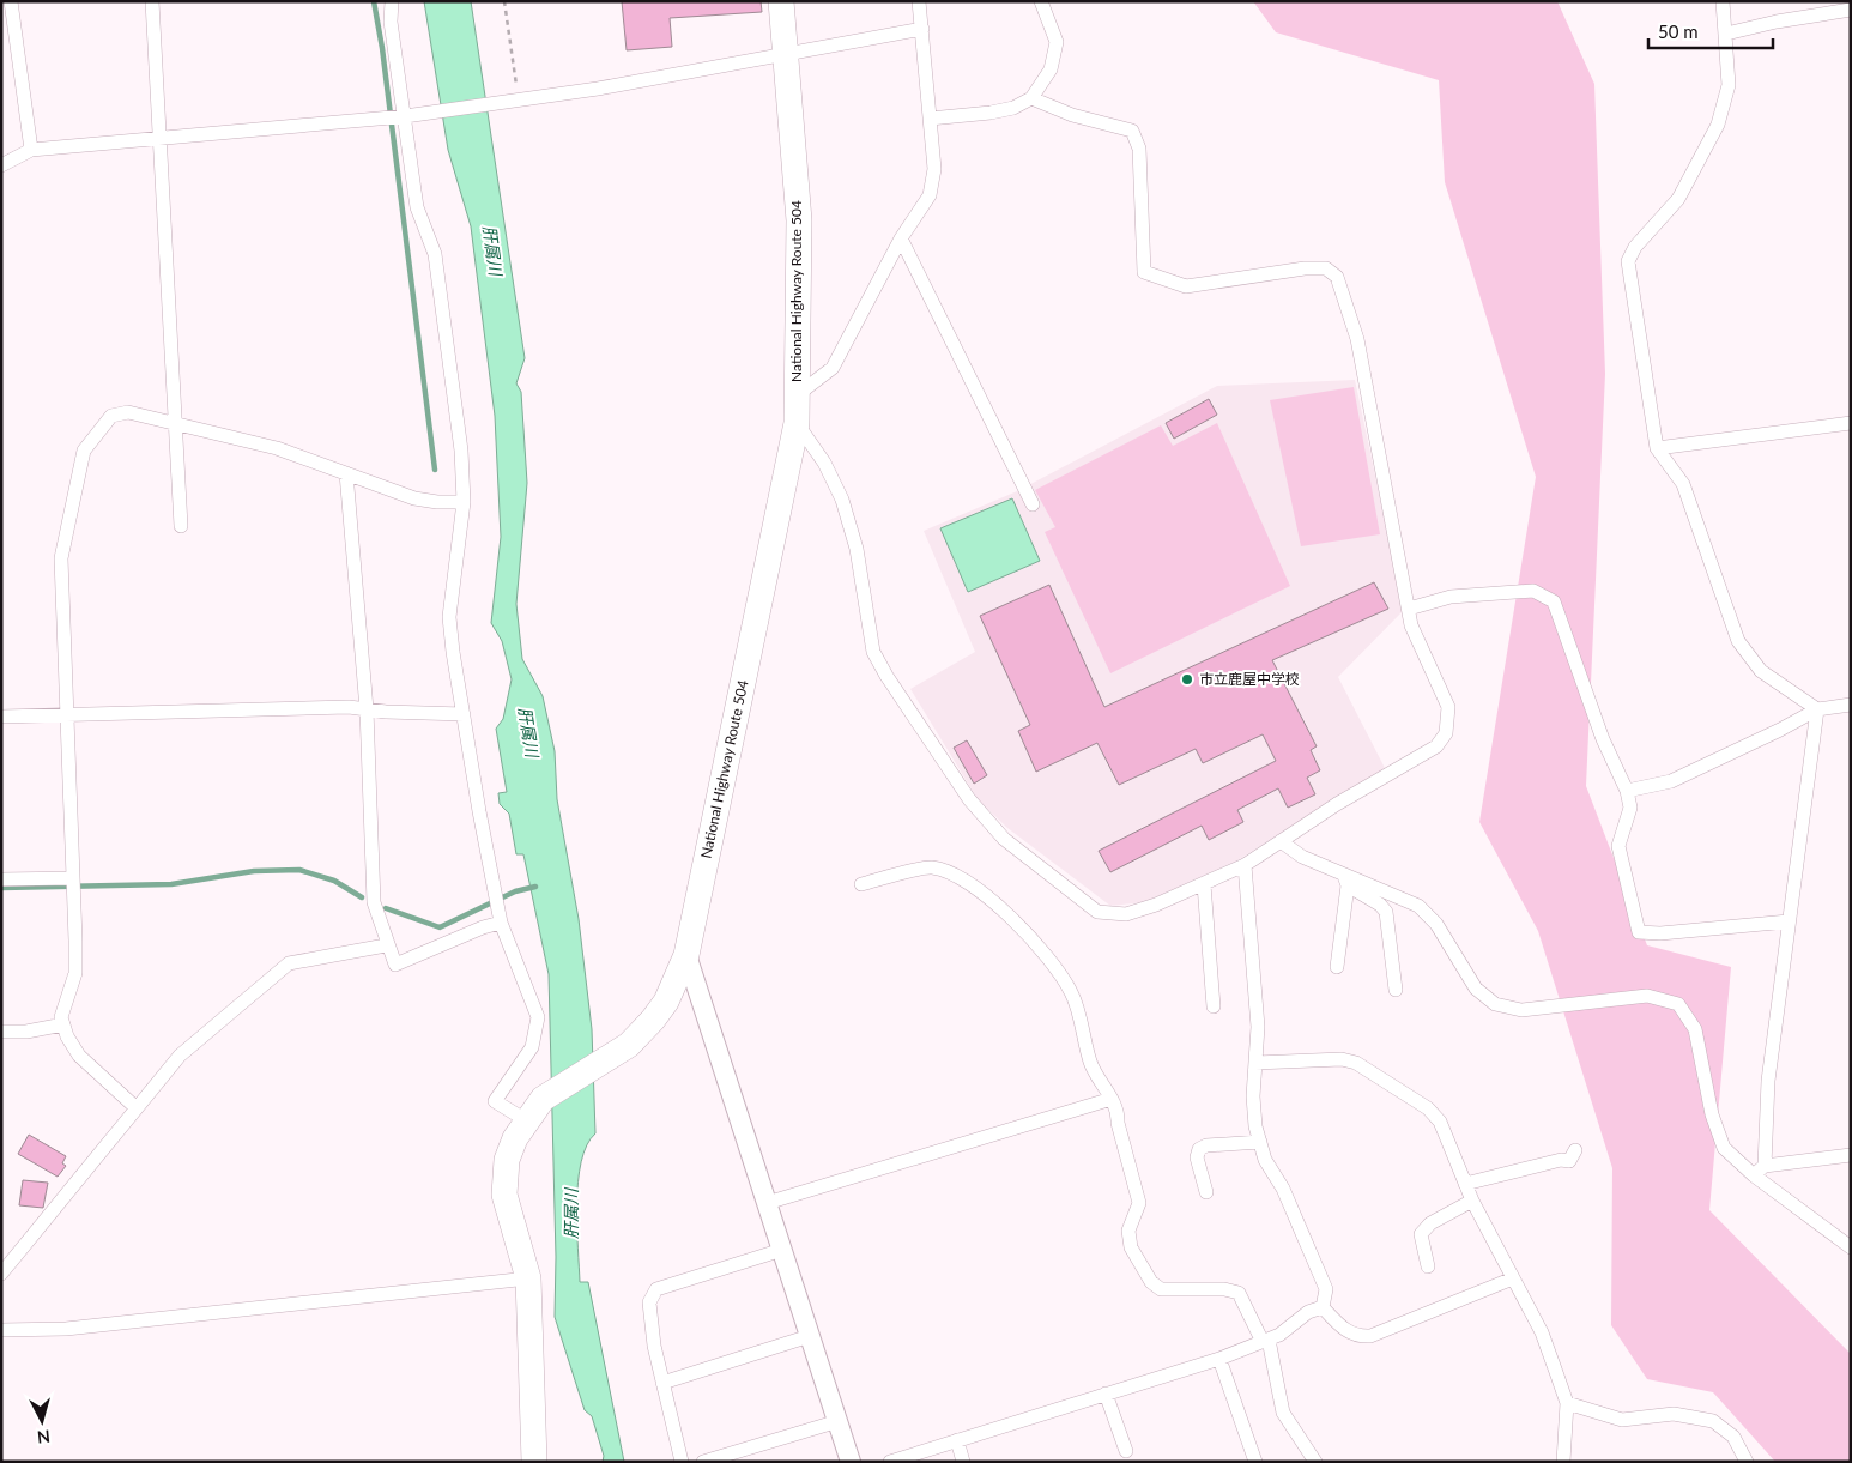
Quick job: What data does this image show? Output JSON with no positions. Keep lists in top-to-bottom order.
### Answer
{
  "streets": {
    "highway": ["National Highway Route 504"]
  },
  "water": ["肝属川"],
  "places": ["市立鹿屋中学校"],
  "scale_bar": "50 m",
  "north": "bottom"
}
